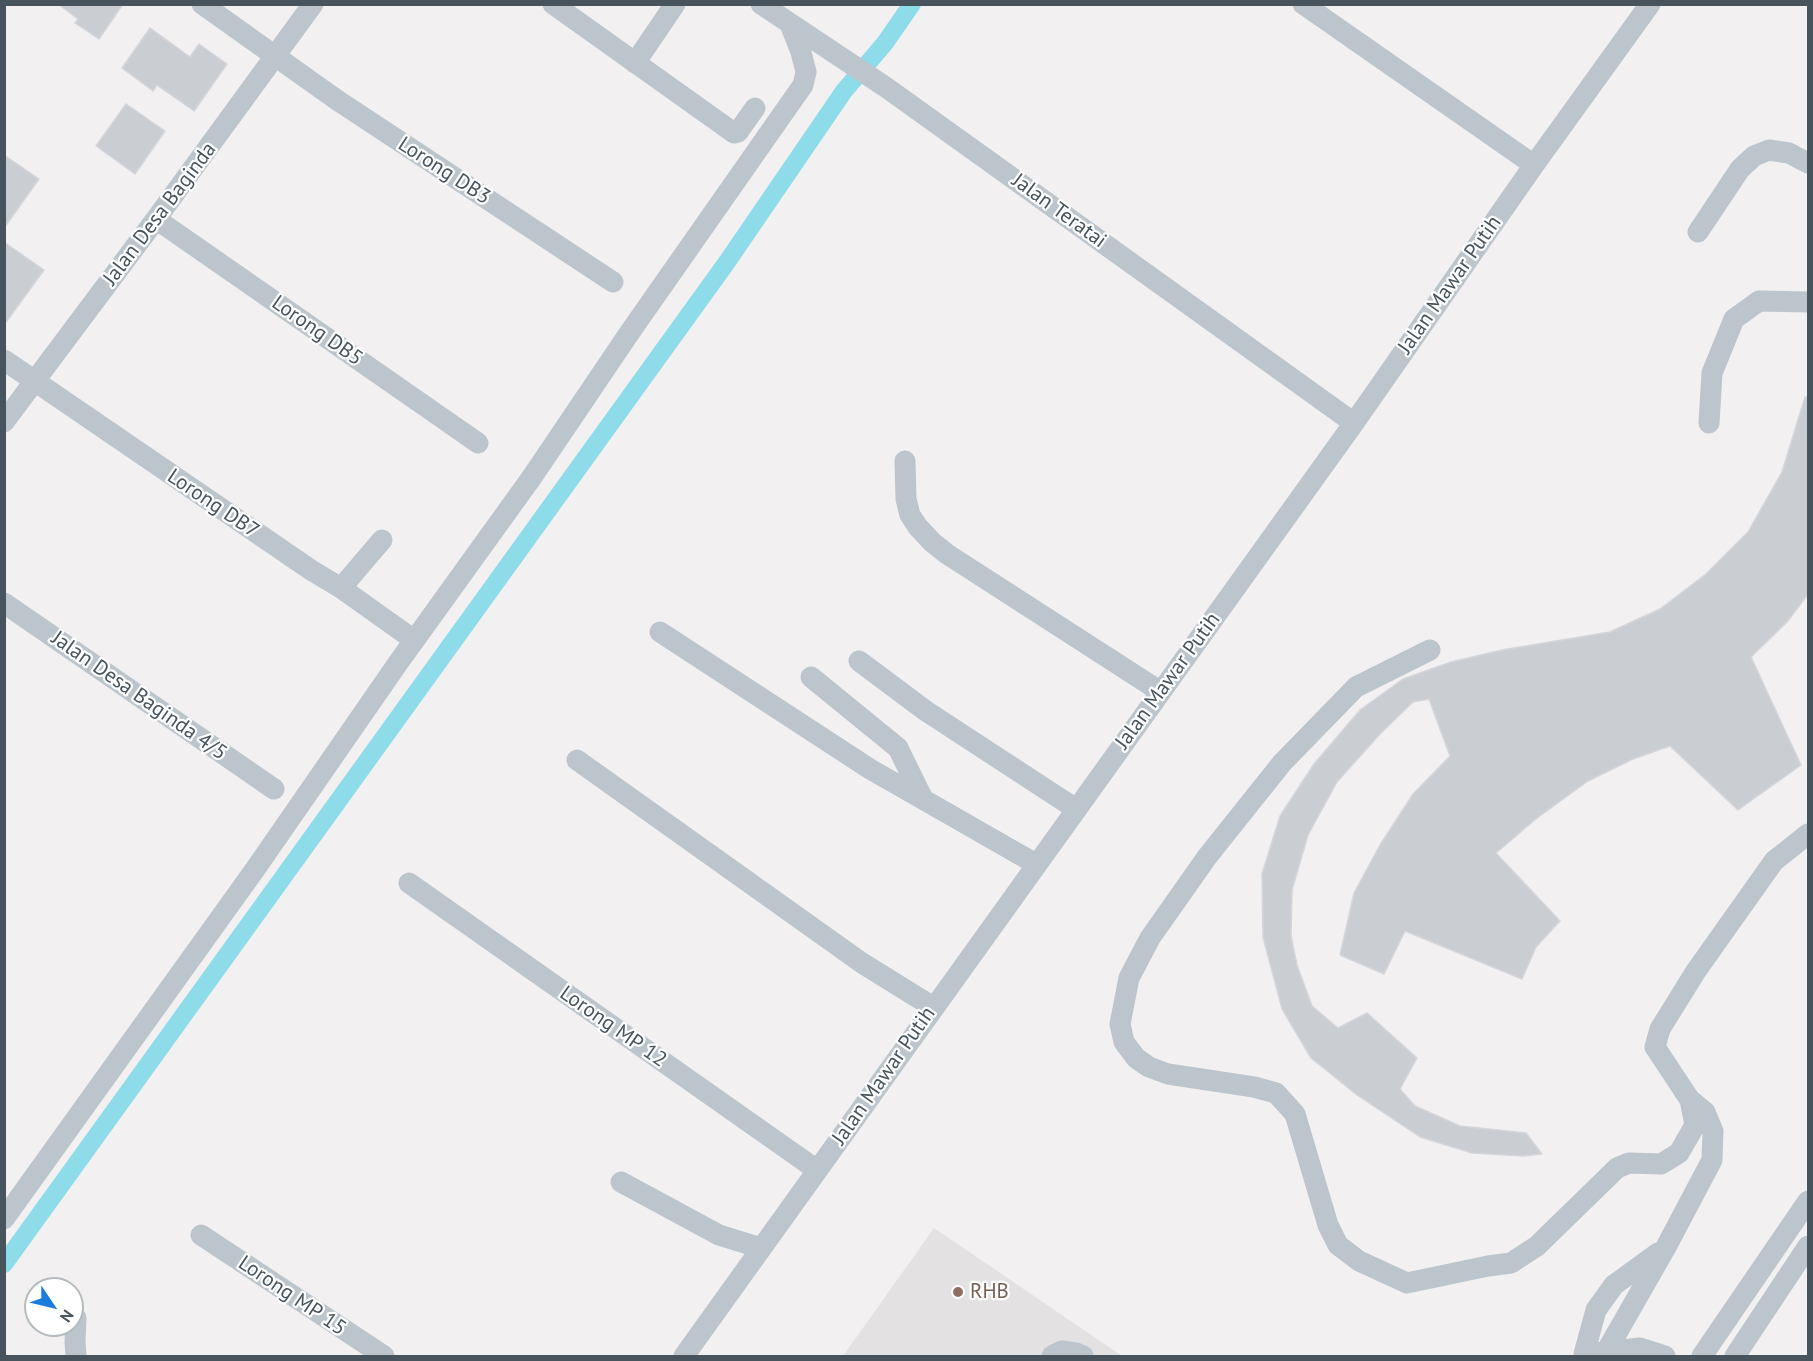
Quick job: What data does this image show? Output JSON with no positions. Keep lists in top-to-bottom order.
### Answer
{
  "streets": {
    "street": [
      "Lorong DB3",
      "Jalan Teratai",
      "Jalan Desa Baginda",
      "Jalan Mawar Putih",
      "Lorong DB5",
      "Lorong DB7",
      "Jalan Desa Baginda 4/5",
      "Lorong MP 12",
      "Lorong MP 15"
    ]
  },
  "crossings": [
    ["Lorong DB3", "Jalan Desa Baginda"],
    ["Jalan Teratai", "Jalan Mawar Putih"],
    ["Jalan Desa Baginda", "Lorong DB5"],
    ["Jalan Desa Baginda", "Lorong DB7"],
    ["Jalan Mawar Putih", "Lorong MP 12"]
  ],
  "places": ["RHB"],
  "north": "bottom right"
}
